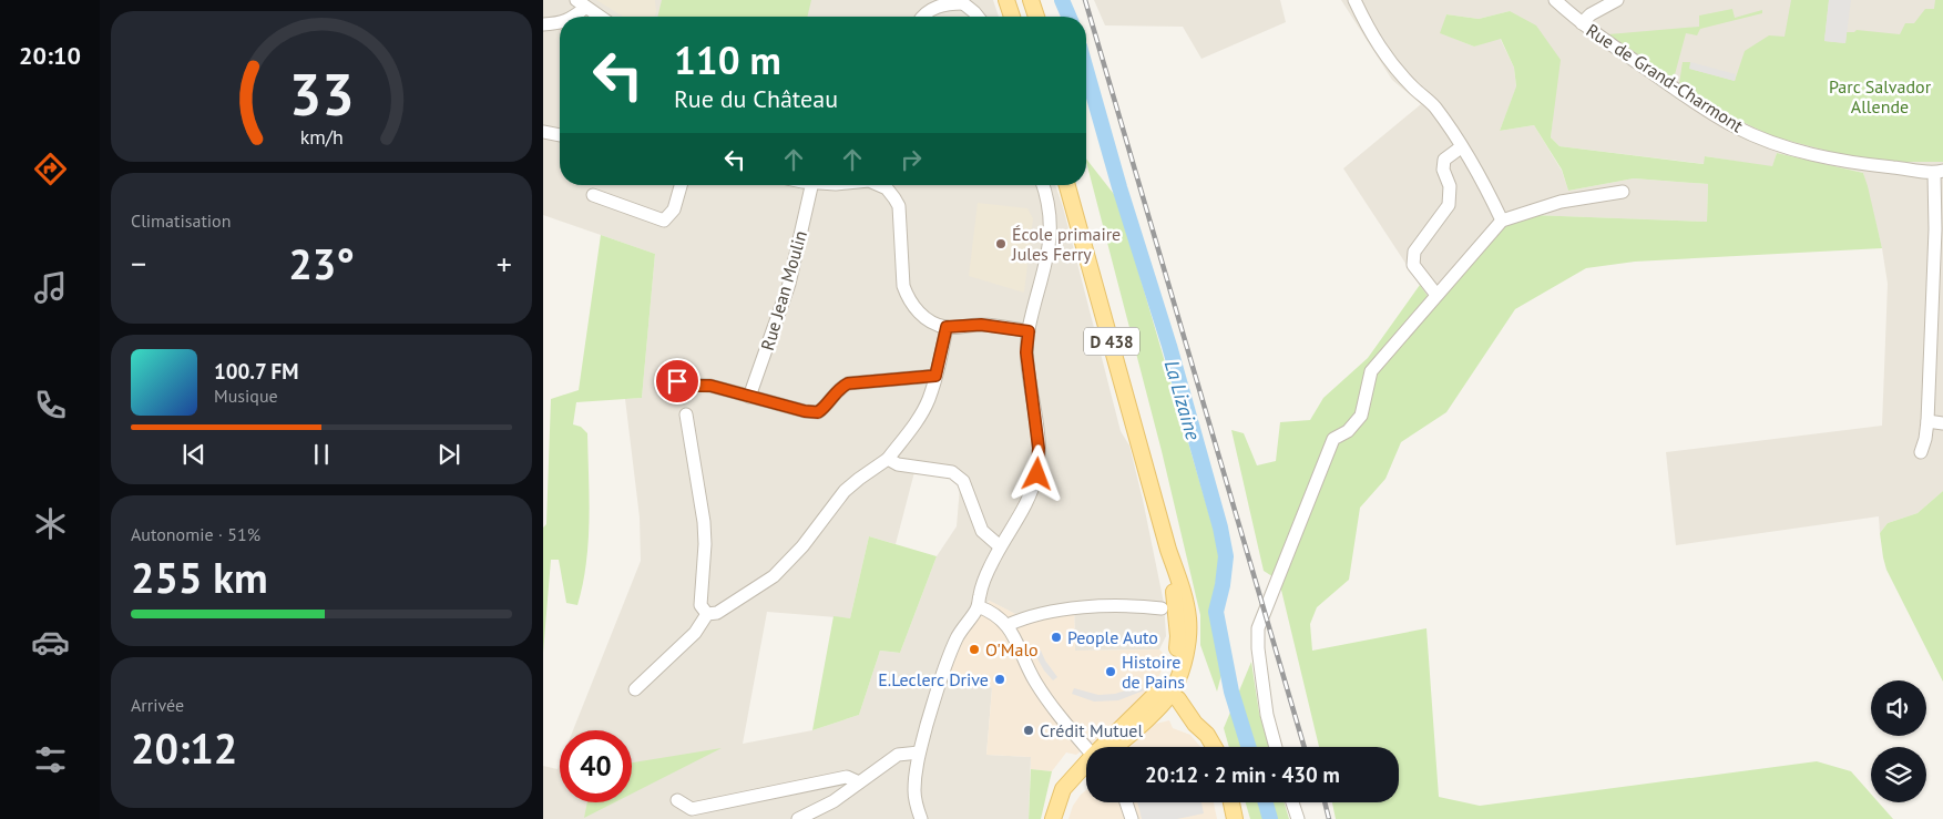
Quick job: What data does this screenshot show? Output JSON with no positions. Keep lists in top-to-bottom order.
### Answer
{
  "streets": {
    "main road": ["D 438"],
    "street": ["Rue de Grand-Charmont", "Rue Jean Moulin"]
  },
  "water": ["La Lizaine"],
  "parks": ["Parc Salvador Allende"],
  "places": [
    "École primaire Jules Ferry",
    "People Auto",
    "O'Malo",
    "Histoire de Pains",
    "E.Leclerc Drive",
    "Crédit Mutuel"
  ],
  "page": {
    "tabs": "20:10",
    "turn": ["110 m", "Rue du Château"],
    "tile": [
      "Climatisation",
      ["Autonomie · 51%", "255 km"],
      ["Arrivée", "20:12"]
    ],
    "heat": ["−", "23°", "+"],
    "song": ["100.7 FM", "Musique"],
    "limit": "40",
    "trip": "20:12 · 2 min · 430 m",
    "gauge": ["33", "km/h"]
  }
}
